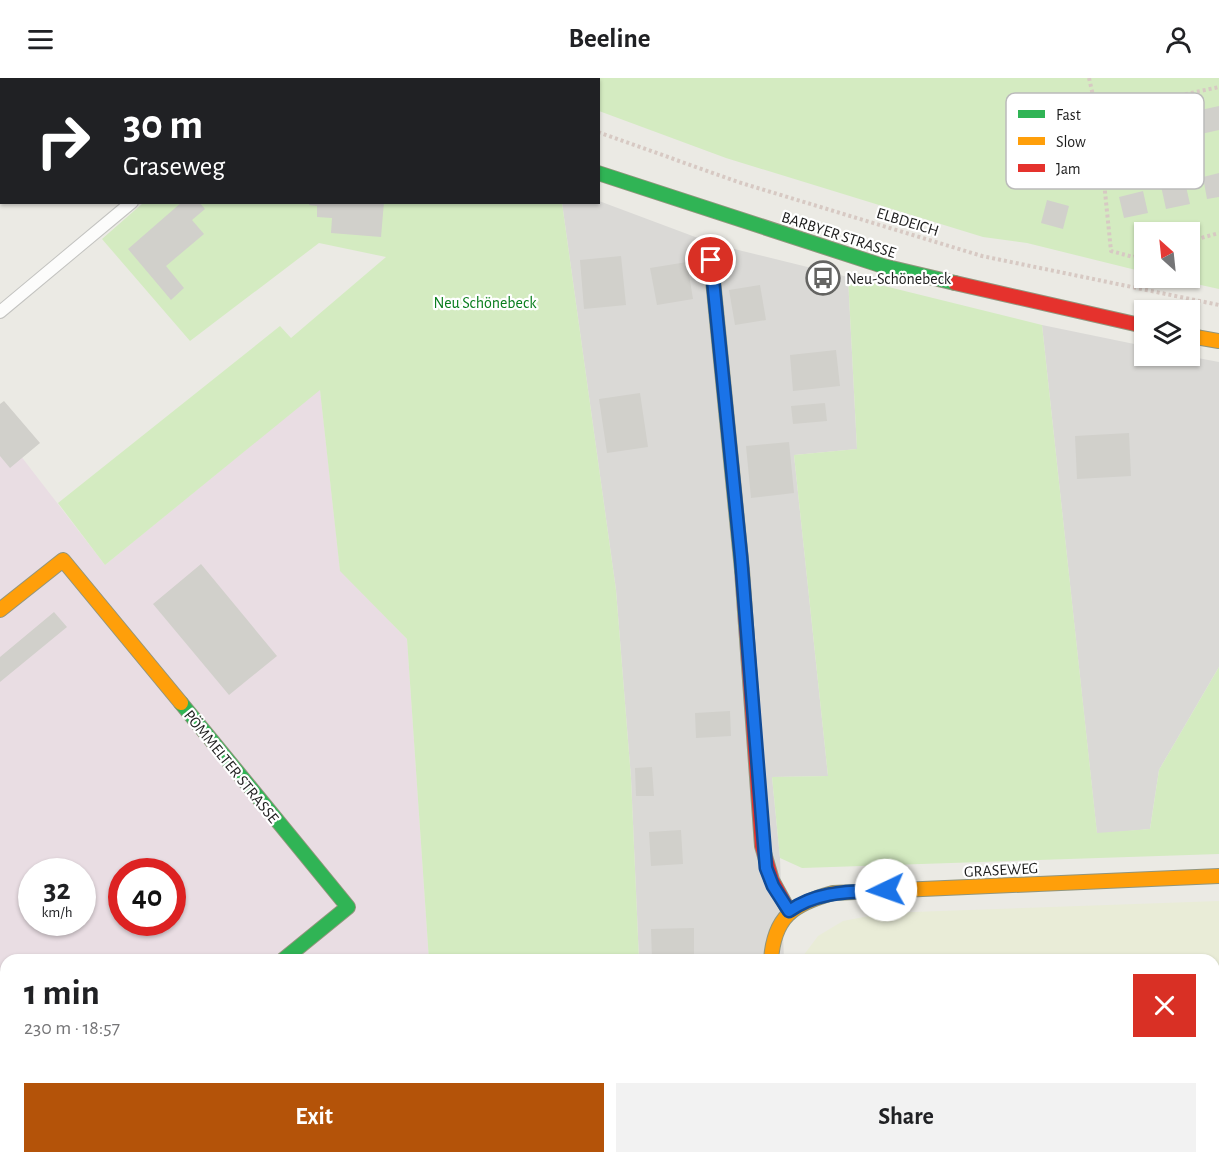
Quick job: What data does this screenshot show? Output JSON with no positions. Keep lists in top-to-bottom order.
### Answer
{
  "streets": {
    "street": ["BARBYER STRASSE", "PÖMMELTER STRASSE", "GRASEWEG"],
    "path": ["ELBDEICH"]
  },
  "parks": ["Neu Schönebeck"],
  "places": {
    "bus stop": ["Neu-Schönebeck"]
  },
  "legend": ["Fast", "Slow", "Jam"],
  "north": "top left",
  "page": {
    "header": "Beeline",
    "turn": ["30 m", "Graseweg"],
    "speed": "32 km/h",
    "limit": "40",
    "heading": ["1 min", "230 m · 18:57"],
    "buttons": ["Exit", "Share"]
  }
}
